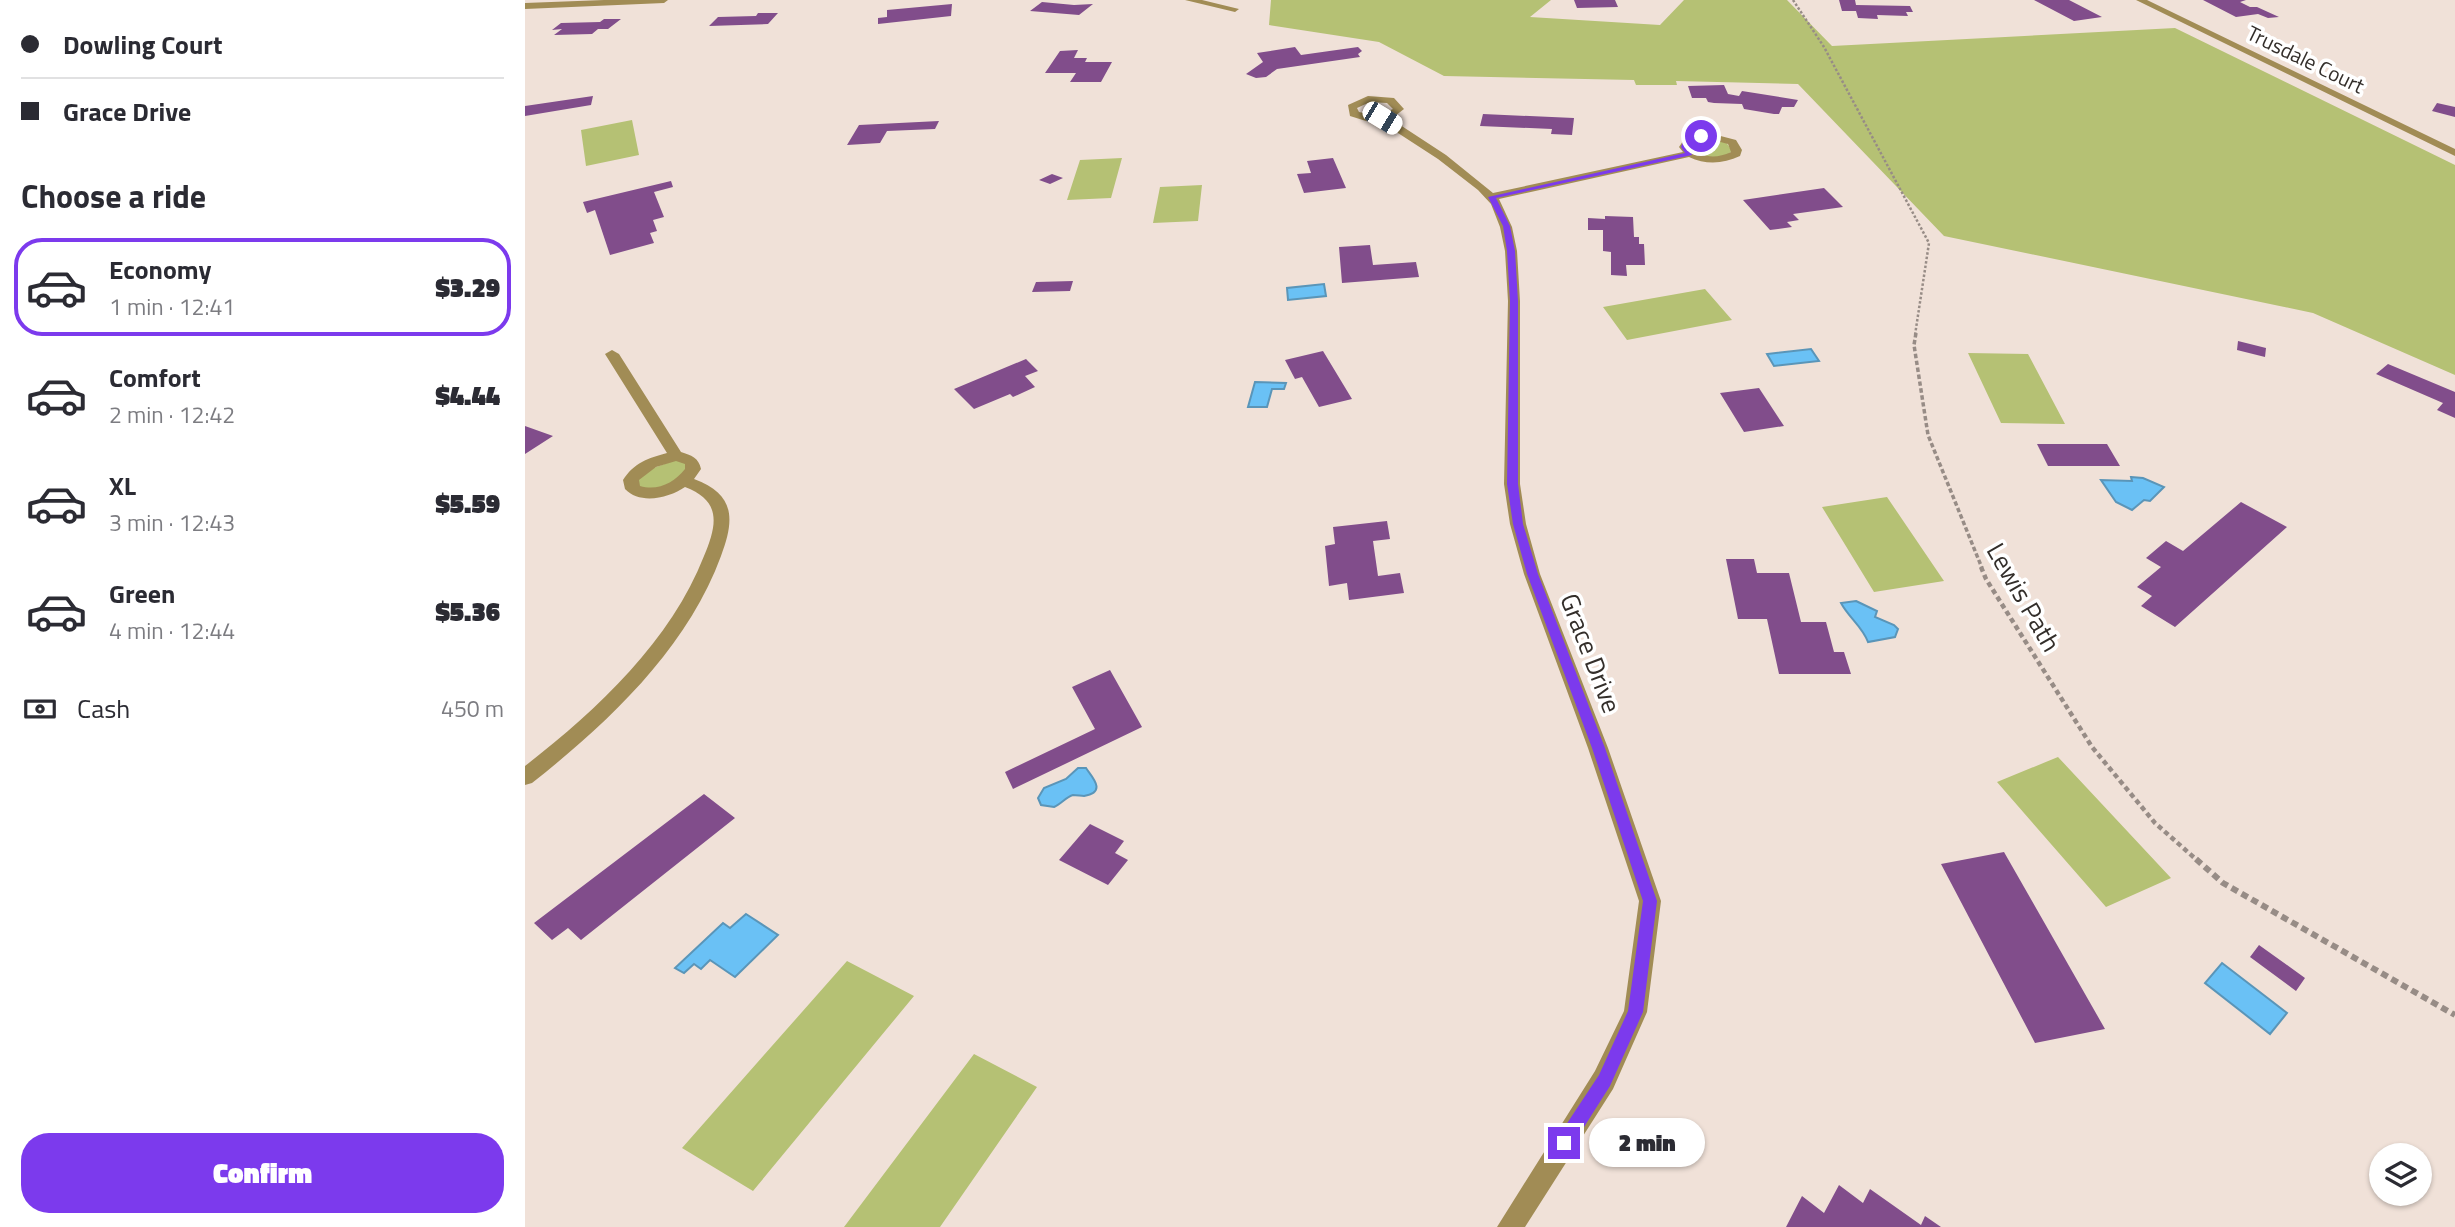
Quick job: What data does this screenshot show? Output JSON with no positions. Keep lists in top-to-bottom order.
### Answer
{
  "streets": {
    "street": ["Trusdale Court", "Grace Drive"],
    "path": ["Lewis Path"]
  },
  "page": {
    "banner": ["Dowling Court", "Grace Drive"],
    "heading": "Choose a ride",
    "list": [
      {
        "name": "Economy",
        "note": "1 min · 12:41",
        "value": "$3.29"
      },
      {
        "name": "Comfort",
        "note": "2 min · 12:42",
        "value": "$4.44"
      },
      {
        "name": "XL",
        "note": "3 min · 12:43",
        "value": "$5.59"
      },
      {
        "name": "Green",
        "note": "4 min · 12:44",
        "value": "$5.36"
      }
    ],
    "pay": ["Cash", "450 m"],
    "bubble": "2 min",
    "buttons": "Confirm"
  }
}
